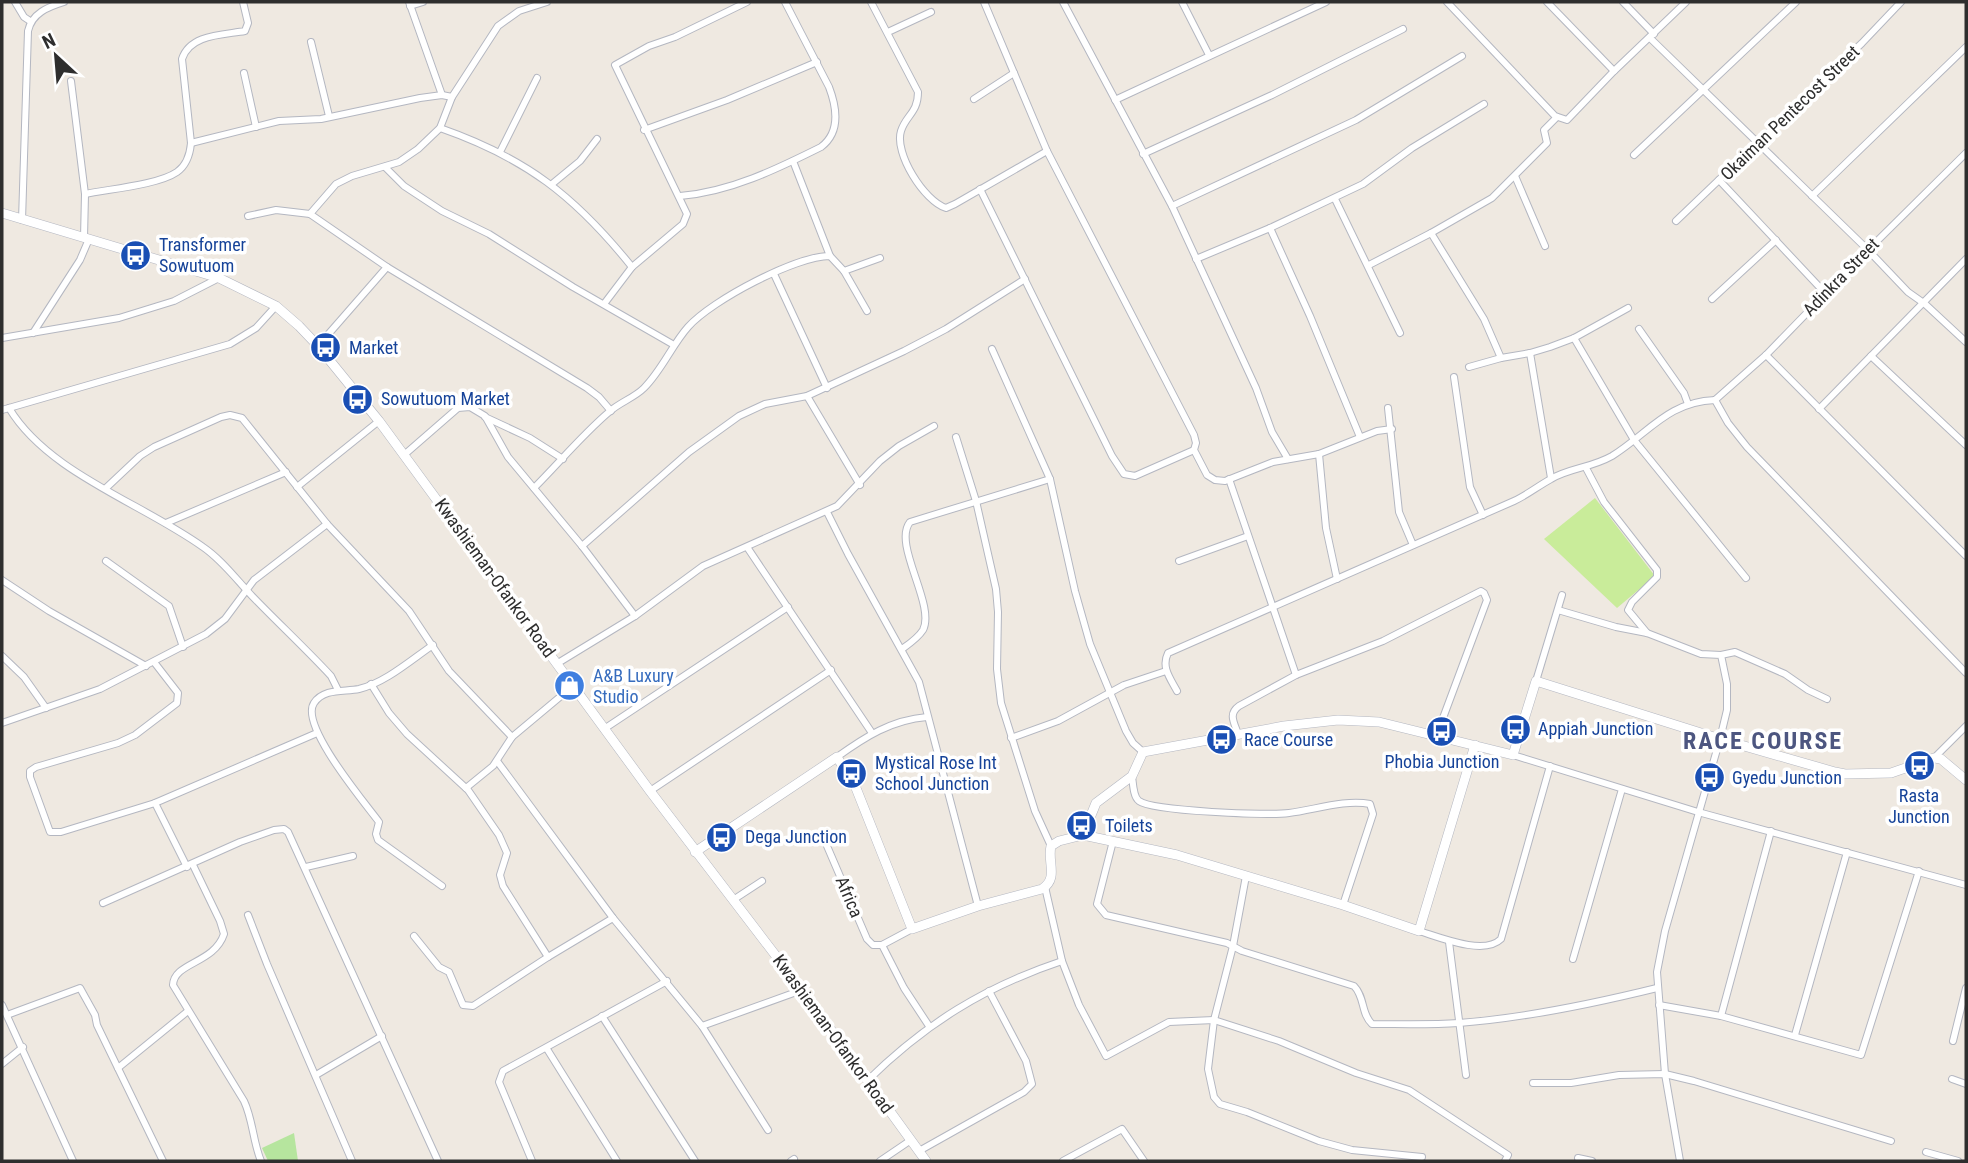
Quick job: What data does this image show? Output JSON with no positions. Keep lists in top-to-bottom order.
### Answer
{
  "streets": {
    "street": [
      "Okaiman Pentecost Street",
      "Adinkra Street",
      "Kwashieman-Ofankor Road",
      "Africa"
    ]
  },
  "districts": ["RACE COURSE"],
  "places": {
    "bus stop": [
      "Transformer Sowutuom",
      "Market",
      "Sowutuom Market",
      "Appiah Junction",
      "Phobia Junction",
      "Race Course",
      "Rasta Junction",
      "Mystical Rose Int School Junction",
      "Gyedu Junction",
      "Toilets",
      "Dega Junction"
    ],
    "shop": ["A&B Luxury Studio"]
  },
  "north": "top left"
}
